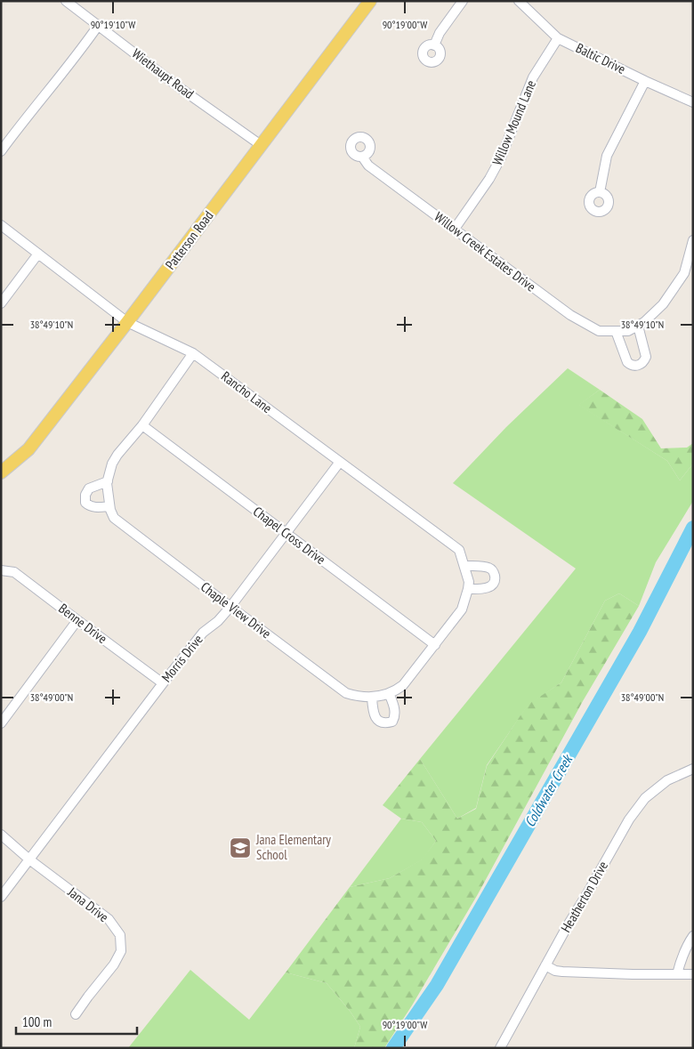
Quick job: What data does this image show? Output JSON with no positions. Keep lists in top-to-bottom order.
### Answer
{
  "streets": {
    "main road": ["Patterson Road"],
    "street": [
      "Baltic Drive",
      "Wiethaupt Road",
      "Willow Mound Lane",
      "Willow Creek Estates Drive",
      "Rancho Lane",
      "Chapel Cross Drive",
      "Chaple View Drive",
      "Benne Drive",
      "Morris Drive",
      "Heatherton Drive",
      "Jana Drive"
    ]
  },
  "crossings": [
    ["Baltic Drive", "Willow Mound Lane"],
    ["Wiethaupt Road", "Patterson Road"],
    ["Willow Mound Lane", "Willow Creek Estates Drive"],
    ["Patterson Road", "Rancho Lane"],
    ["Rancho Lane", "Chaple View Drive"],
    ["Rancho Lane", "Morris Drive"],
    ["Chapel Cross Drive", "Chaple View Drive"],
    ["Chapel Cross Drive", "Morris Drive"],
    ["Chaple View Drive", "Morris Drive"],
    ["Benne Drive", "Morris Drive"],
    ["Morris Drive", "Jana Drive"]
  ],
  "water": ["Coldwater Creek"],
  "places": {
    "school or university": ["Jana Elementary School"]
  },
  "scale_bar": "100 m",
  "coordinates": [
    "90°19'10\"W",
    "90°19'00\"W",
    "38°49'10\"N",
    "38°49'00\"N"
  ]
}
